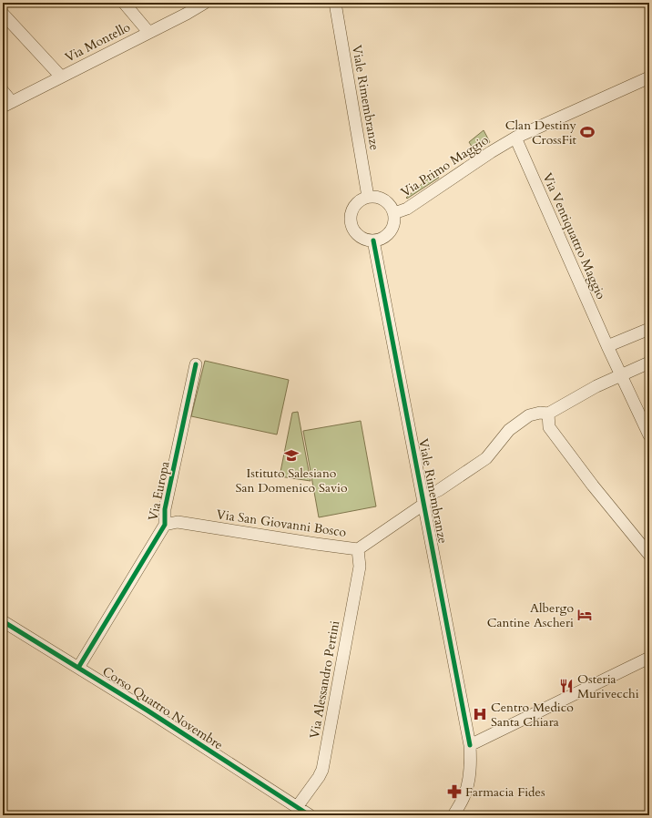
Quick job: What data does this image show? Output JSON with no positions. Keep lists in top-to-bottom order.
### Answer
{
  "streets": {
    "street": [
      "Via Montello",
      "Viale Rimembranze",
      "Via Primo Maggio",
      "Via Ventiquattro Maggio",
      "Via Europa",
      "Via San Giovanni Bosco",
      "Via Alessandro Pertini",
      "Corso Quattro Novembre"
    ]
  },
  "crossings": [
    ["Viale Rimembranze", "Via Primo Maggio"],
    ["Viale Rimembranze", "Via San Giovanni Bosco"],
    ["Via Primo Maggio", "Via Ventiquattro Maggio"],
    ["Via Europa", "Via San Giovanni Bosco"],
    ["Via Europa", "Corso Quattro Novembre"],
    ["Via San Giovanni Bosco", "Via Alessandro Pertini"],
    ["Via Alessandro Pertini", "Corso Quattro Novembre"]
  ],
  "places": {
    "sports": ["Clan Destiny CrossFit"],
    "school or university": ["Istituto Salesiano San Domenico Savio"],
    "hotel": ["Albergo Cantine Ascheri"],
    "restaurant": ["Osteria Murivecchi"],
    "hospital": ["Centro Medico Santa Chiara"],
    "pharmacy": ["Farmacia Fides"]
  }
}
